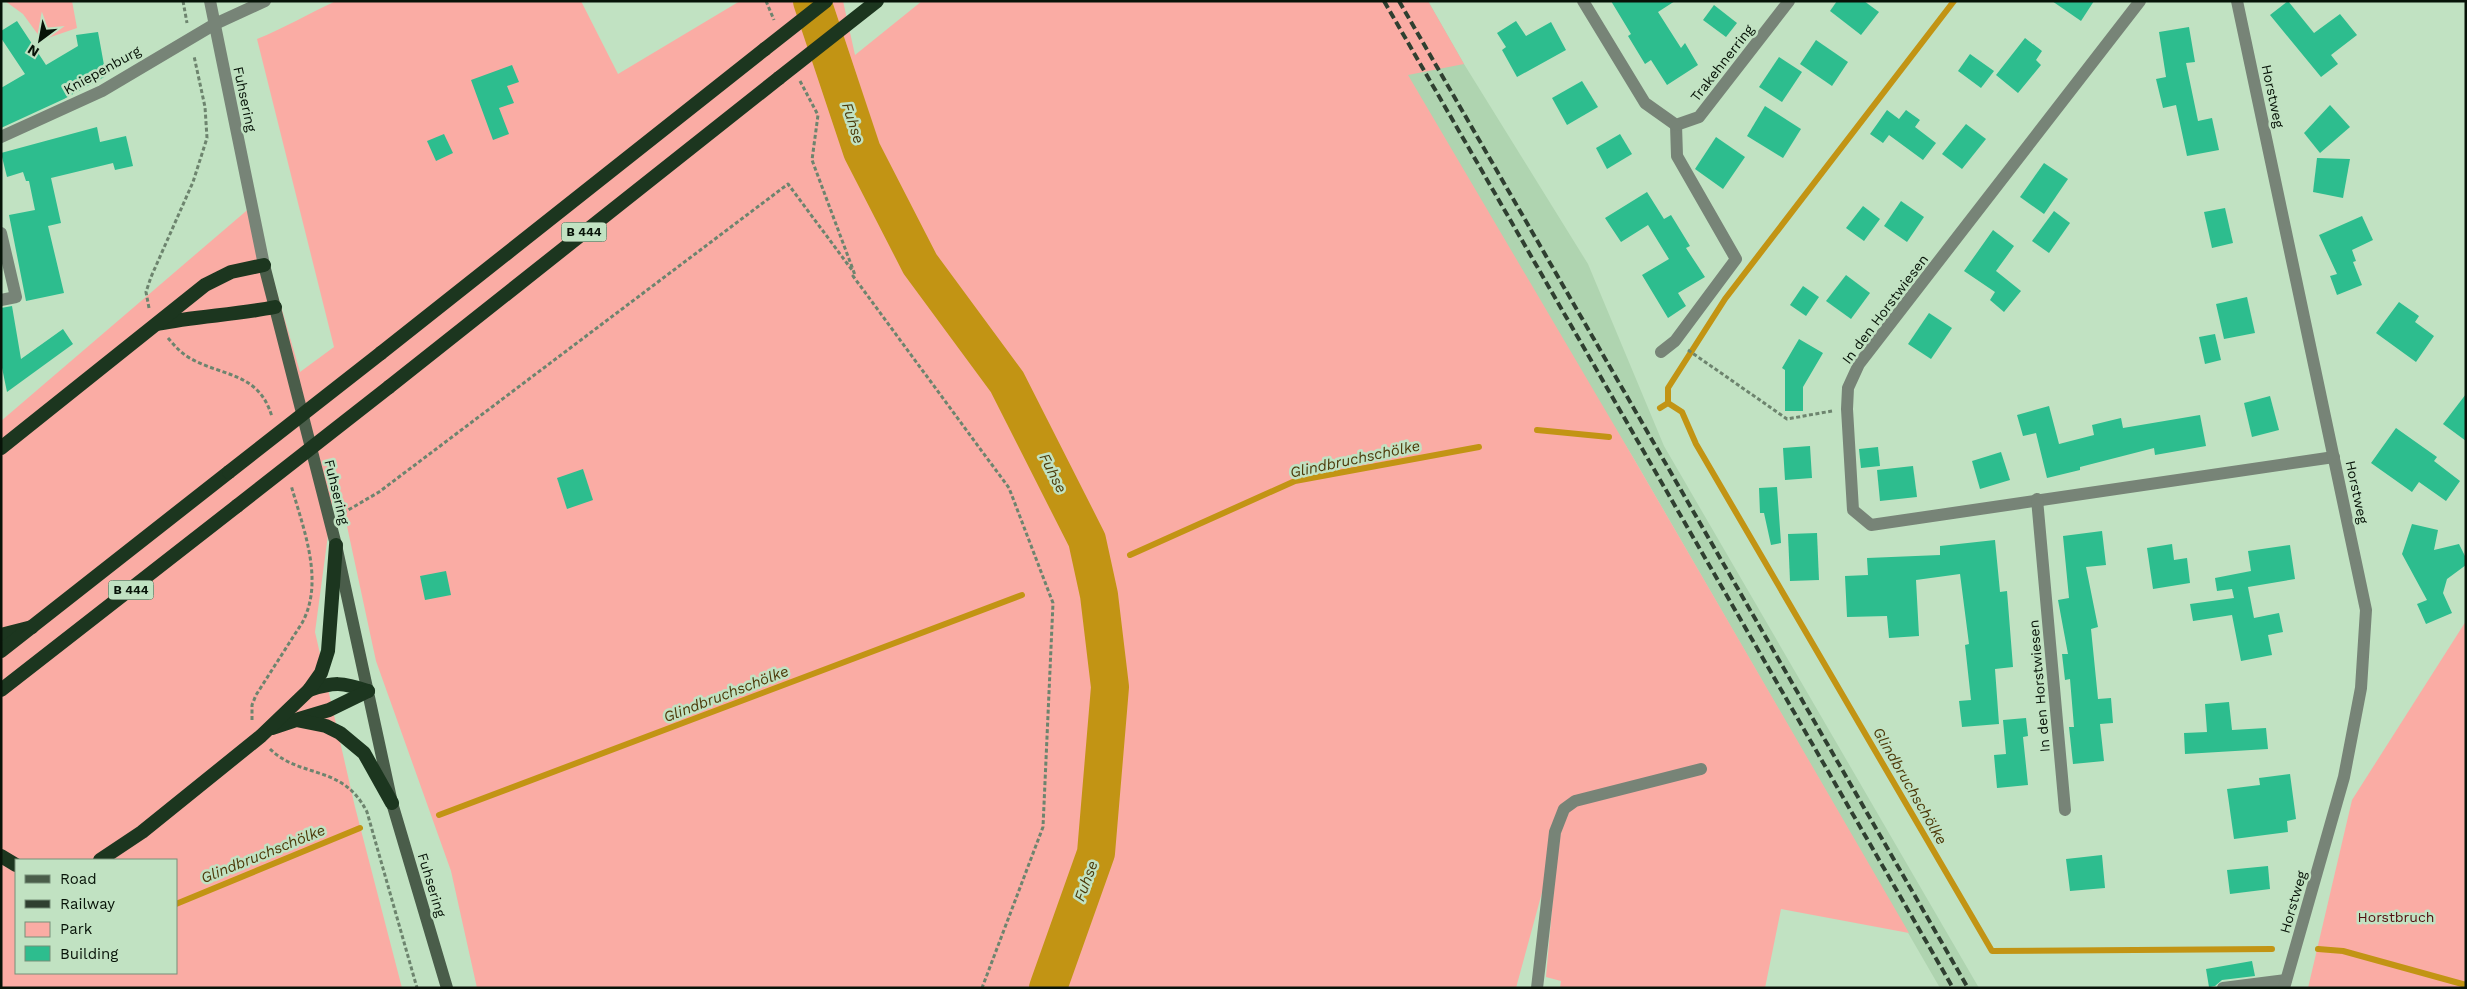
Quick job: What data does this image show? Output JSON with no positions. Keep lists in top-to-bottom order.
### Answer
{
  "streets": {
    "highway": ["B 444"],
    "main road": ["Fuhsering"],
    "street": [
      "Trakehnerring",
      "Kniepenburg",
      "Horstweg",
      "In den Horstwiesen"
    ]
  },
  "crossings": [
    ["Kniepenburg", "Fuhsering"],
    ["Horstweg", "In den Horstwiesen"]
  ],
  "water": ["Fuhse", "Glindbruchschölke"],
  "parks": ["Horstbruch"],
  "legend": [
    "Road",
    "Railway",
    "Park",
    "Building"
  ],
  "north": "bottom left"
}
